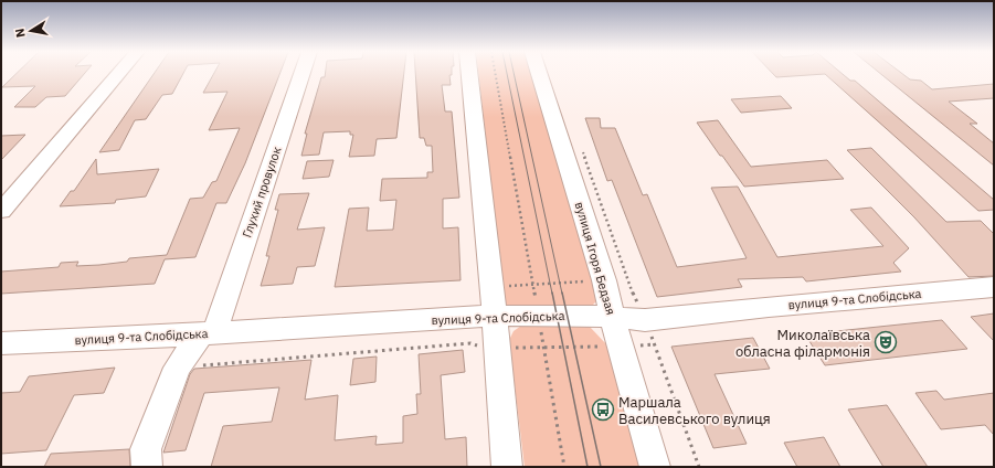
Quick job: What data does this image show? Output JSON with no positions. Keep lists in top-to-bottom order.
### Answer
{
  "streets": {
    "street": ["Глухий провулок", "вулиця Ігоря Бедзая", "вулиця 9-та Слобідська"]
  },
  "crossings": [
    ["Глухий провулок", "вулиця 9-та Слобідська"],
    ["вулиця Ігоря Бедзая", "вулиця 9-та Слобідська"]
  ],
  "places": {
    "theatre": ["Миколаївська обласна філармонія"],
    "bus stop": ["Маршала Василевського вулиця"]
  },
  "north": "left"
}
